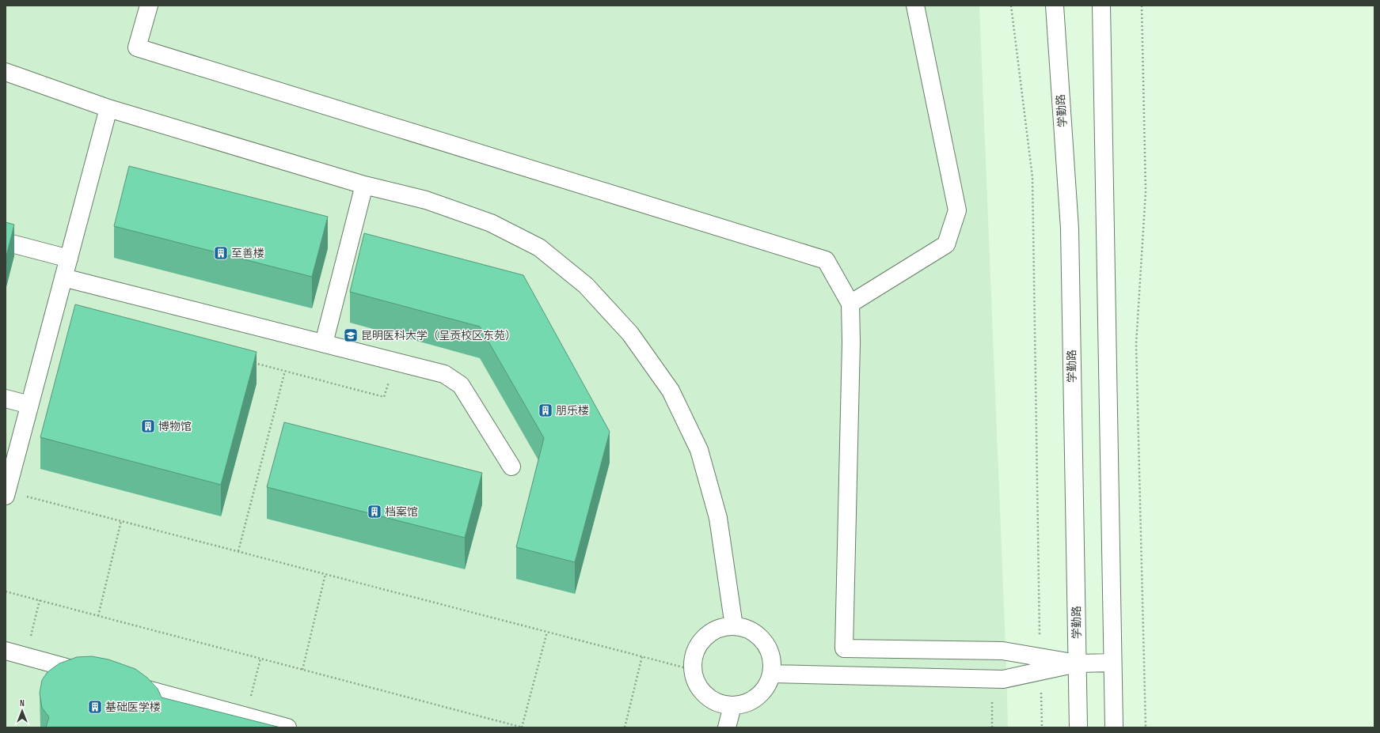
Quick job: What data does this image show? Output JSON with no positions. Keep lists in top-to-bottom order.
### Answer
{
  "streets": {
    "street": ["学勤路"]
  },
  "places": {
    "building": [
      "至善楼",
      "朋乐楼",
      "博物馆",
      "档案馆",
      "基础医学楼"
    ],
    "school or university": ["昆明医科大学（呈贡校区东苑）"]
  },
  "north": "top"
}
